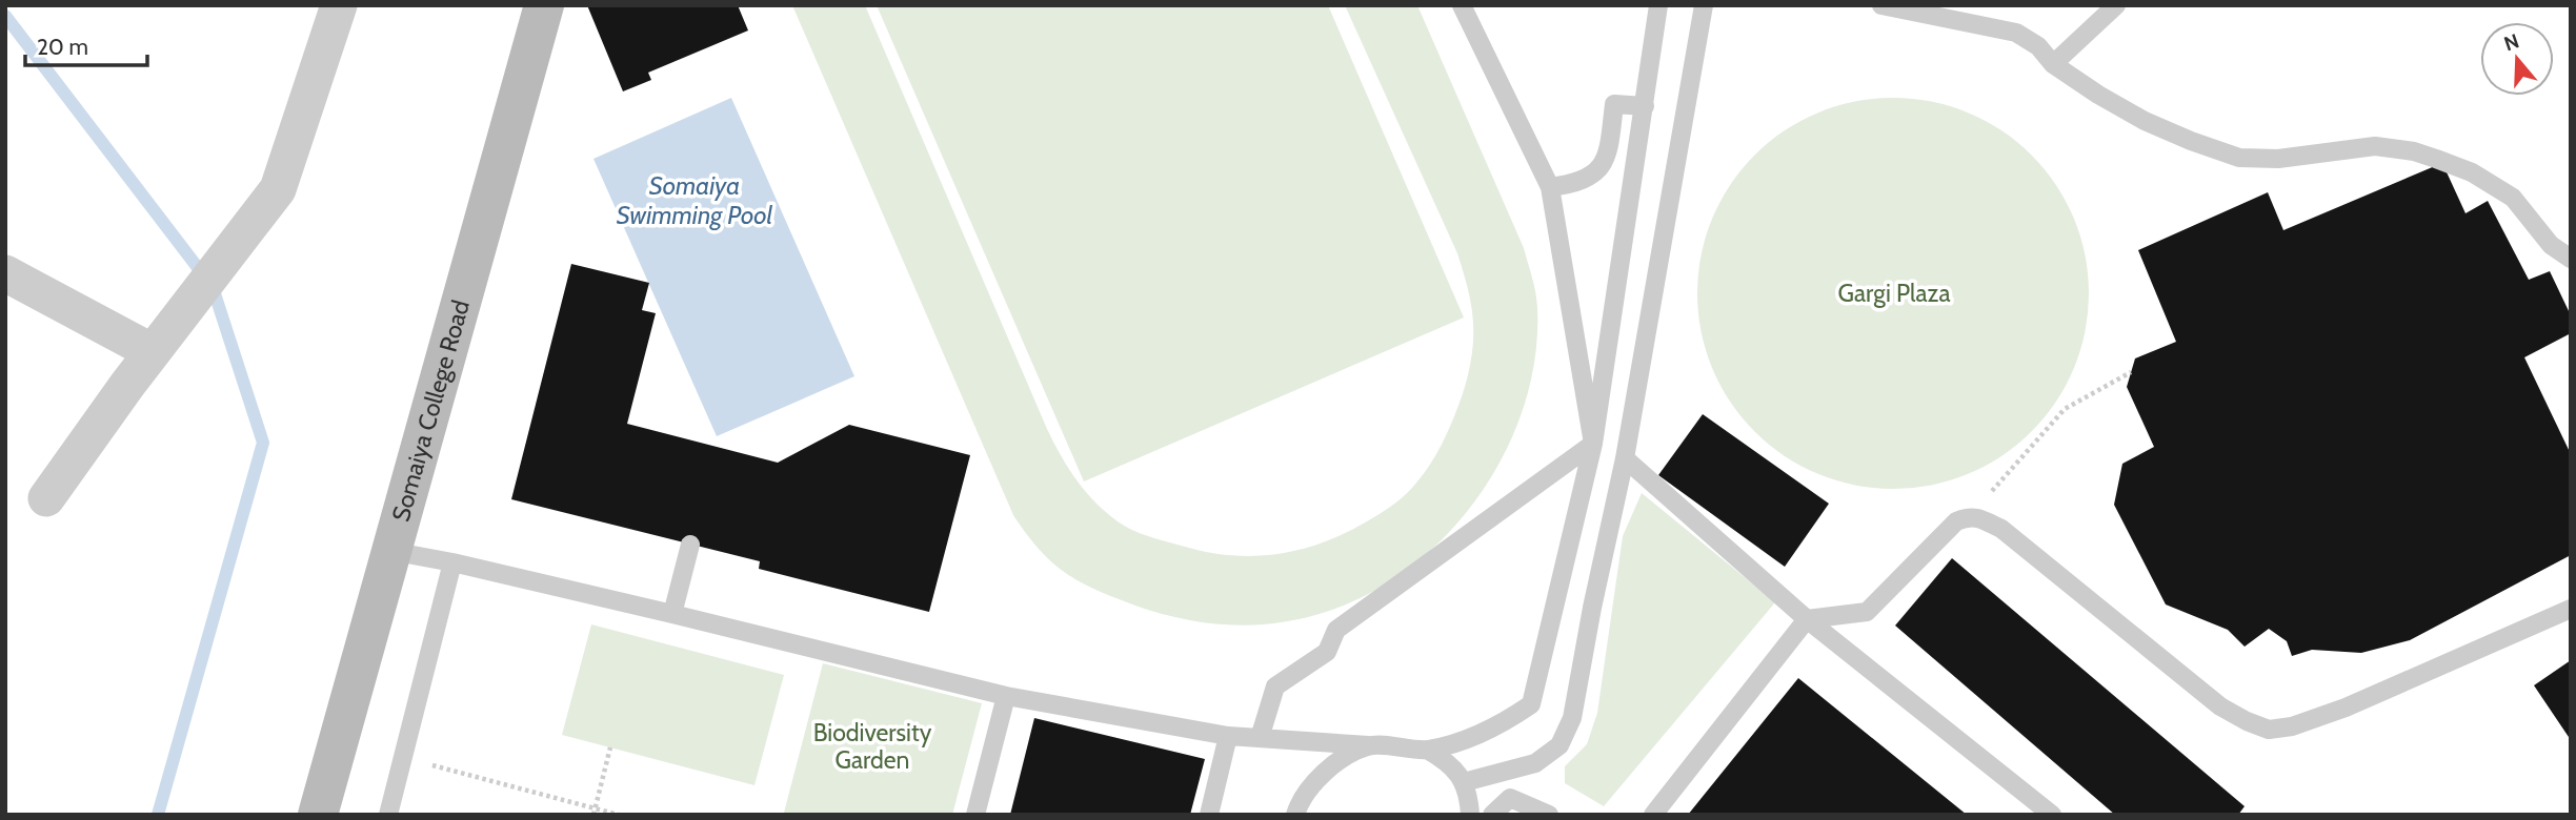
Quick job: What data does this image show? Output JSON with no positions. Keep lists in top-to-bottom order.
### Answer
{
  "streets": {
    "street": ["Somaiya College Road"]
  },
  "water": ["Somaiya Swimming Pool"],
  "parks": ["Gargi Plaza", "Biodiversity Garden"],
  "scale_bar": "20 m",
  "north": "top"
}
